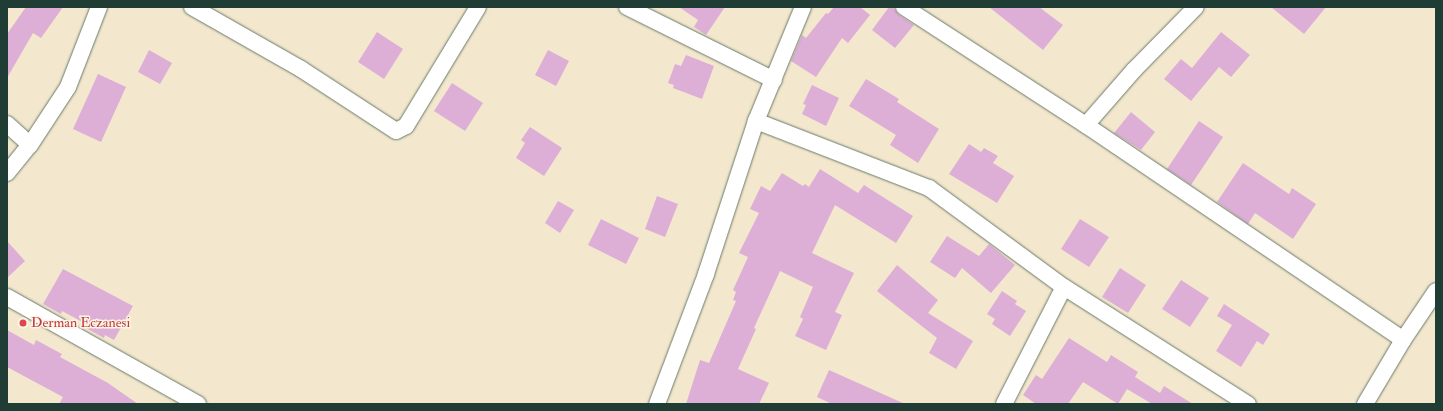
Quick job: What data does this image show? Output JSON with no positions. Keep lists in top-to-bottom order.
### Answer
{
  "places": ["Derman Eczanesi"]
}
